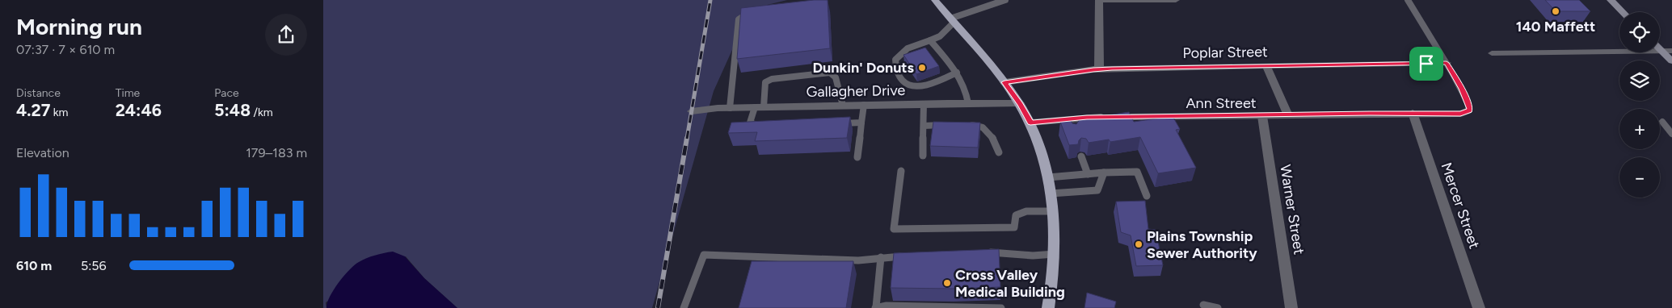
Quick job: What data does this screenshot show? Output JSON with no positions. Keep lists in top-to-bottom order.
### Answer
{
  "streets": {
    "street": [
      "Poplar Street",
      "Gallagher Drive",
      "Mercer Street",
      "Warner Street"
    ],
    "lane": ["Ann Street"]
  },
  "crossings": [
    ["Poplar Street", "Ann Street"],
    ["Ann Street", "Mercer Street"],
    ["Ann Street", "Warner Street"]
  ],
  "places": [
    "140 Maffett",
    "Dunkin' Donuts",
    "Plains Township Sewer Authority",
    "Cross Valley Medical Building"
  ],
  "page": {
    "heading": ["Morning run", "07:37 · 7 × 610 m"],
    "map_buttons": ["+", "−"],
    "stats": [
      ["Distance", "4.27 km"],
      ["Time", "24:46"],
      ["Pace", "5:48 /km"]
    ],
    "chart": ["Elevation", "179–183 m"],
    "list": [
      {
        "name": "610 m",
        "note": "5:56"
      }
    ]
  }
}
